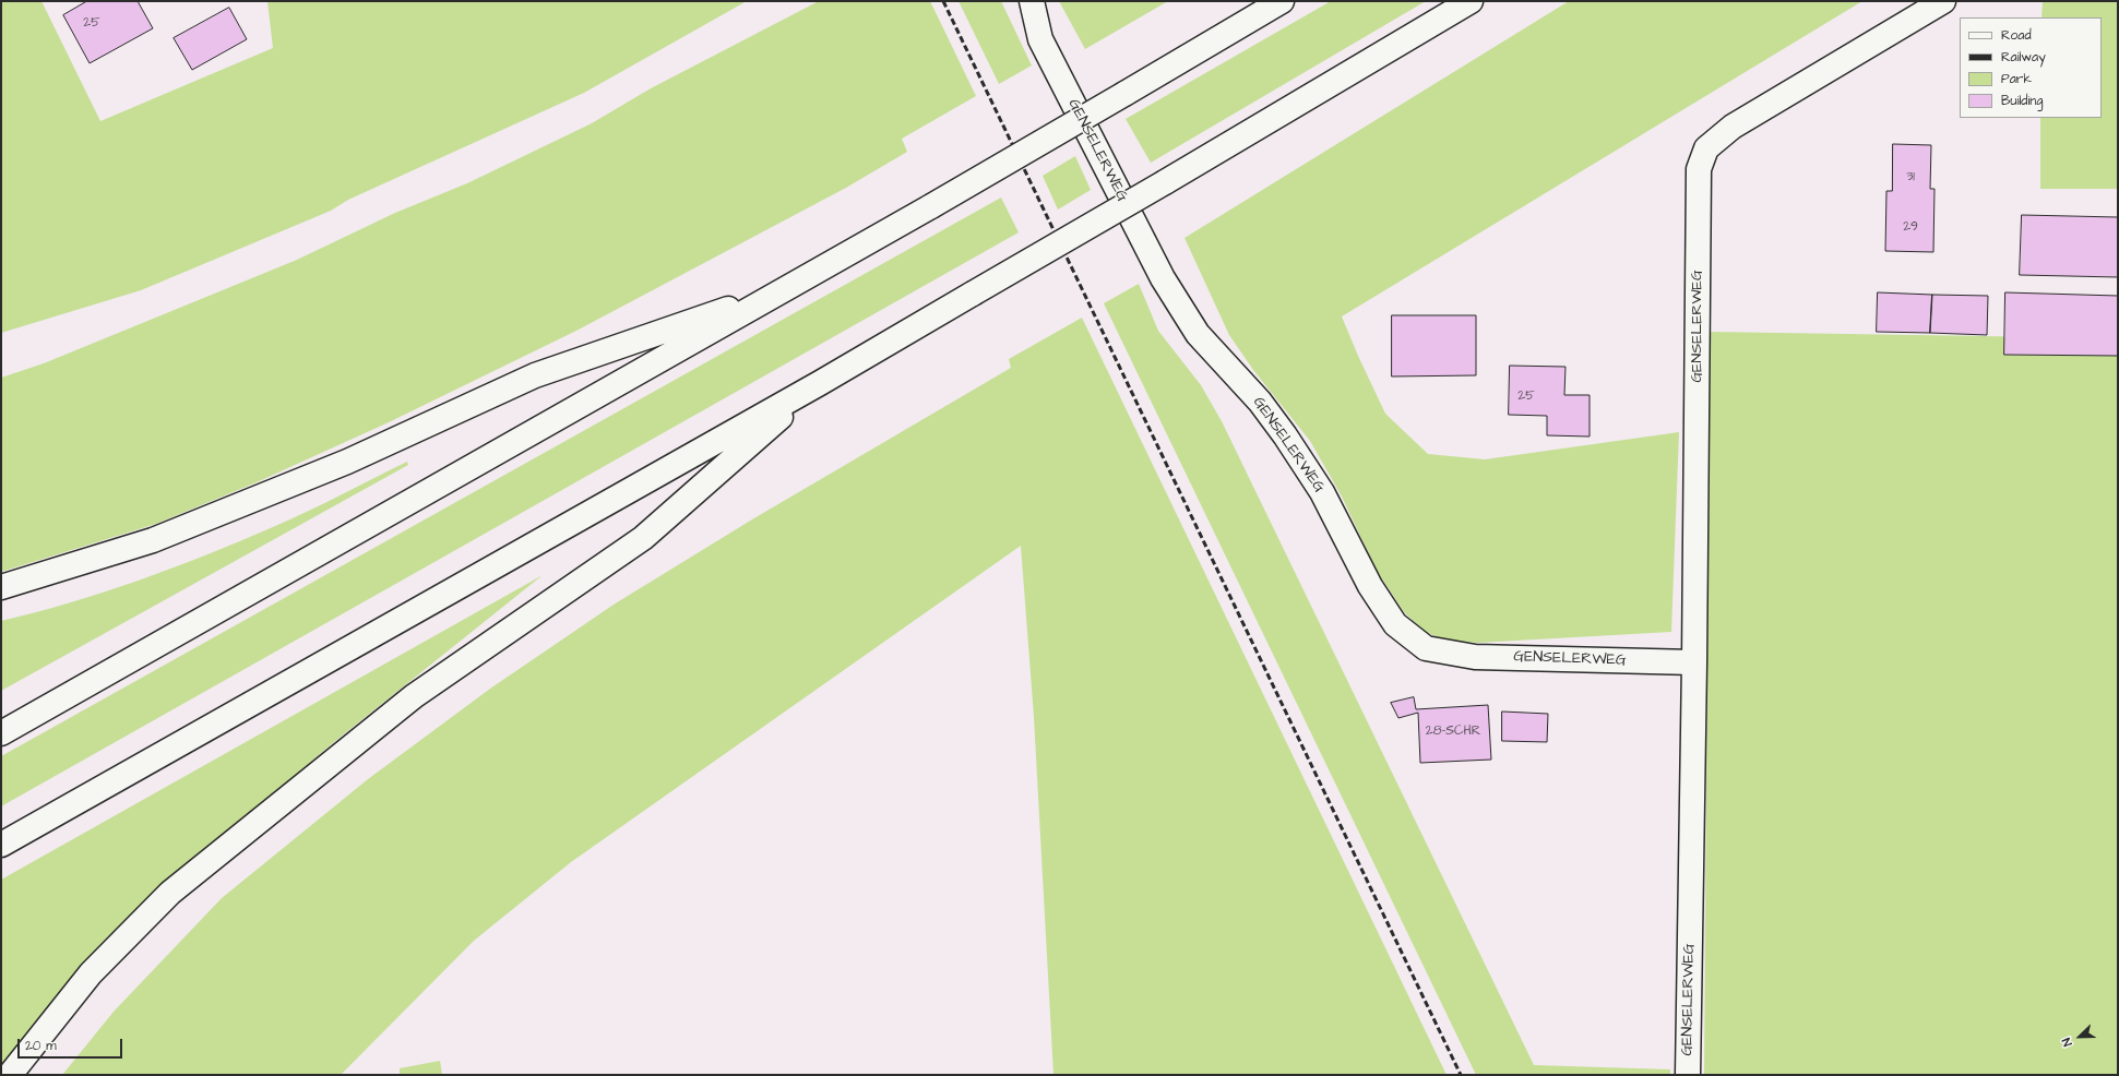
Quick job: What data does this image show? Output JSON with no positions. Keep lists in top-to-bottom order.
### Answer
{
  "streets": {
    "main road": ["GENSELERWEG"]
  },
  "house_numbers": [
    "25",
    "31",
    "29",
    "25",
    "28-SCHR"
  ],
  "legend": [
    "Road",
    "Railway",
    "Park",
    "Building"
  ],
  "scale_bar": "20 m",
  "north": "bottom left"
}
